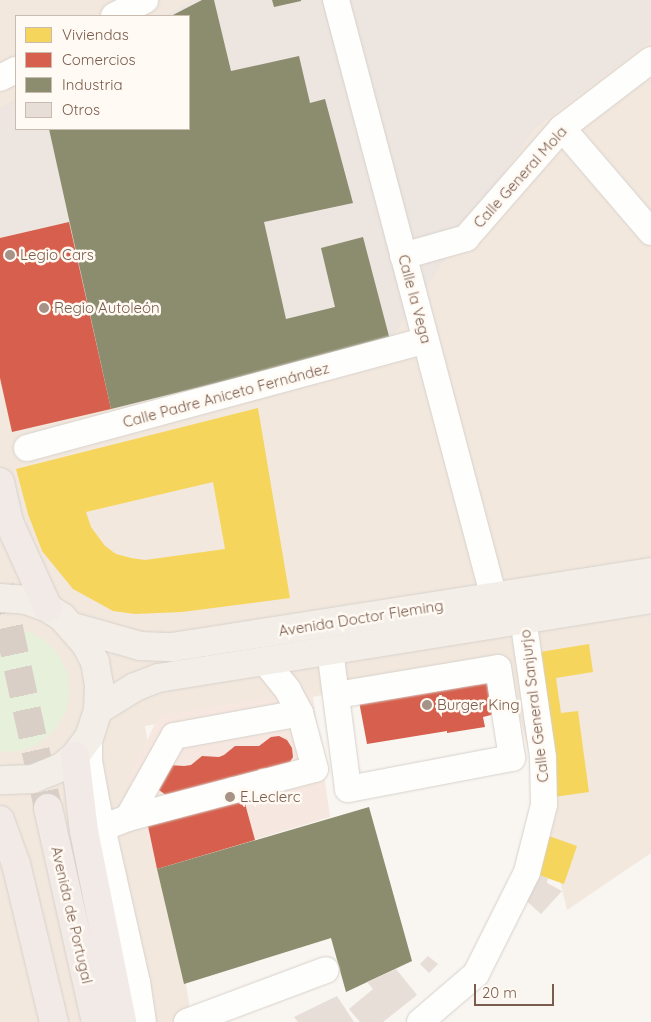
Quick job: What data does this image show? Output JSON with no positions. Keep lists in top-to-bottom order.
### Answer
{
  "streets": {
    "highway": ["Avenida de Portugal"],
    "main road": ["Avenida Doctor Fleming"],
    "street": [
      "Calle General Mola",
      "Calle la Vega",
      "Calle Padre Aniceto Fernández",
      "Calle General Sanjurjo"
    ]
  },
  "crossings": [
    ["Calle General Mola", "Calle la Vega"],
    ["Calle la Vega", "Calle Padre Aniceto Fernández"],
    ["Calle la Vega", "Avenida Doctor Fleming"],
    ["Avenida Doctor Fleming", "Calle General Sanjurjo"]
  ],
  "places": [
    "Legio Cars",
    "Regio Autoleón",
    "Burger King",
    "E.Leclerc"
  ],
  "legend": [
    "Viviendas",
    "Comercios",
    "Industria",
    "Otros"
  ],
  "scale_bar": "20 m"
}
